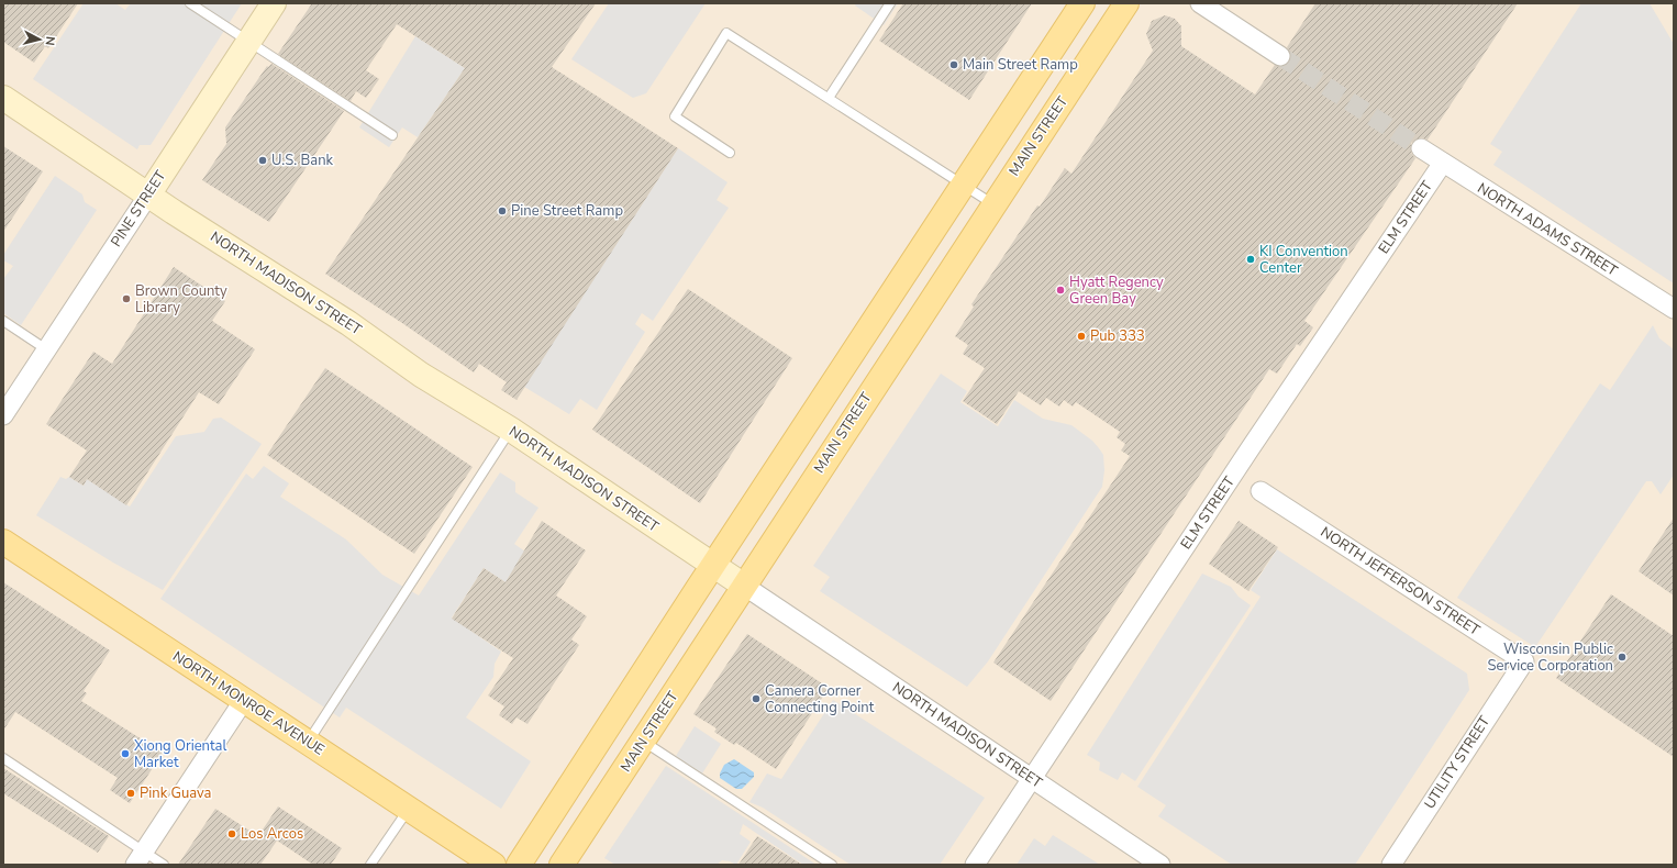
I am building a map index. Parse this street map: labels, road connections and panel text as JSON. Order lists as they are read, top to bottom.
{
  "streets": {
    "main road": [
      "MAIN STREET",
      "PINE STREET",
      "NORTH MADISON STREET",
      "NORTH MONROE AVENUE"
    ],
    "street": [
      "ELM STREET",
      "NORTH ADAMS STREET",
      "NORTH JEFFERSON STREET",
      "UTILITY STREET"
    ]
  },
  "crossings": [
    ["MAIN STREET", "NORTH MADISON STREET"],
    ["PINE STREET", "NORTH MADISON STREET"],
    ["ELM STREET", "NORTH ADAMS STREET"],
    ["ELM STREET", "NORTH MADISON STREET"],
    ["NORTH JEFFERSON STREET", "UTILITY STREET"]
  ],
  "places": [
    "Main Street Ramp",
    "U.S. Bank",
    "Pine Street Ramp",
    "KI Convention Center",
    "Hyatt Regency Green Bay",
    "Brown County Library",
    "Pub 333",
    "Wisconsin Public Service Corporation",
    "Camera Corner Connecting Point",
    "Xiong Oriental Market",
    "Pink Guava",
    "Los Arcos"
  ],
  "north": "right"
}
